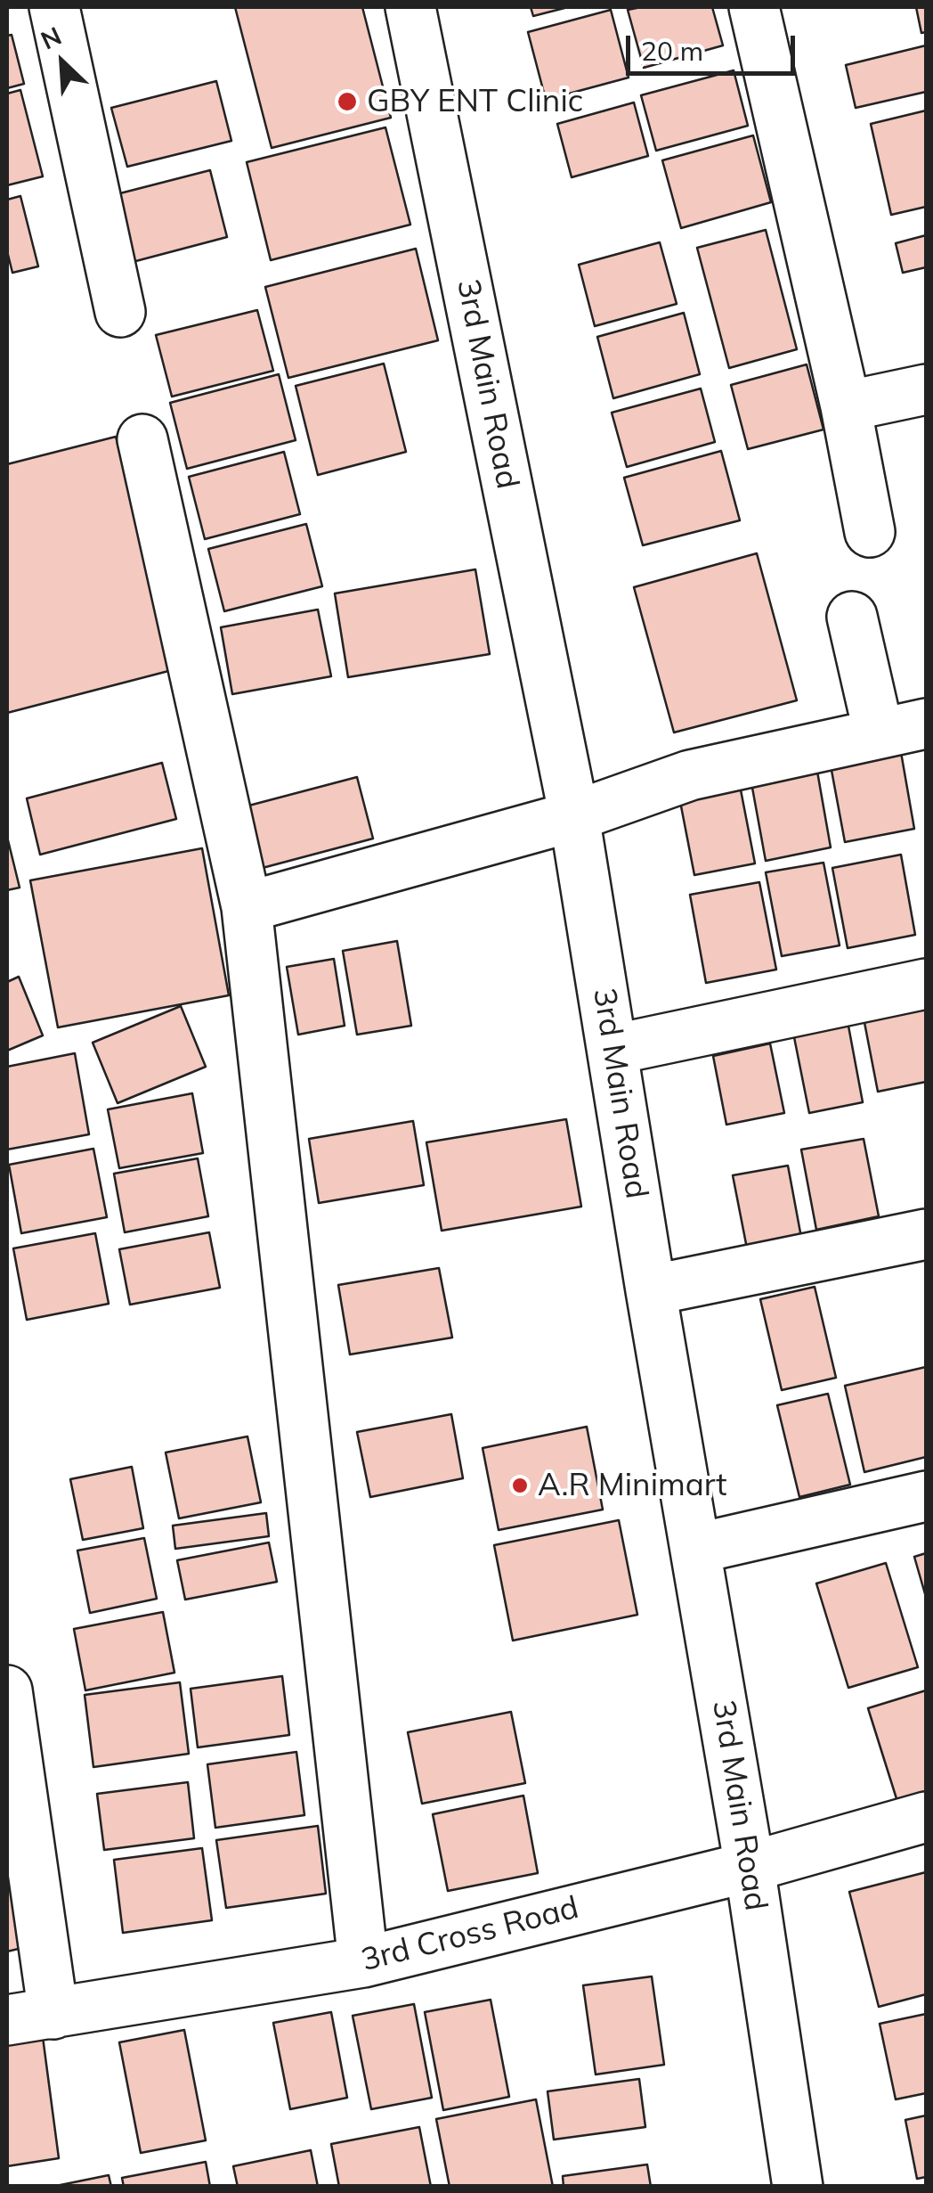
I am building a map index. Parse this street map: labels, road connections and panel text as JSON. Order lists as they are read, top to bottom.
{
  "streets": {
    "street": ["3rd Main Road", "3rd Cross Road"]
  },
  "crossings": [
    ["3rd Main Road", "3rd Cross Road"]
  ],
  "places": ["GBY ENT Clinic", "A.R Minimart"],
  "scale_bar": "20 m",
  "north": "top left"
}
